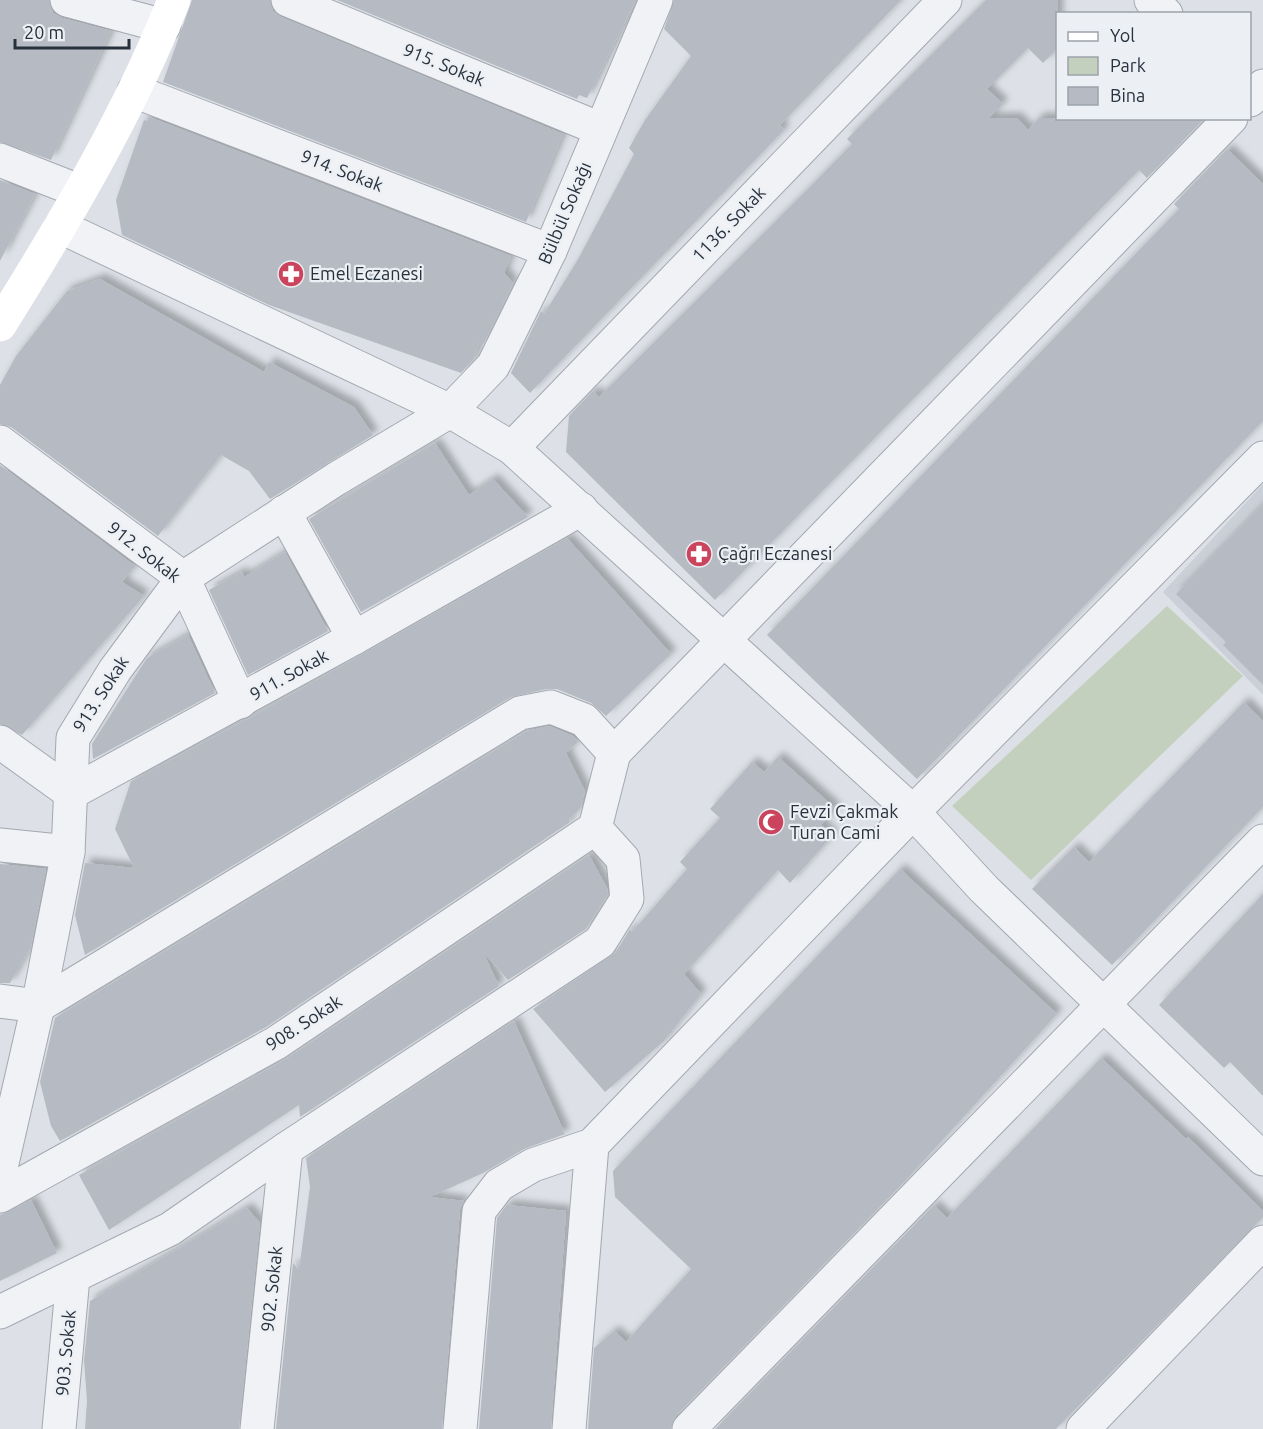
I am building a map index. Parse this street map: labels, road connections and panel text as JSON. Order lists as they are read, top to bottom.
{
  "streets": {
    "street": [
      "915. Sokak",
      "914. Sokak",
      "Bülbül Sokağı",
      "1136. Sokak",
      "912. Sokak",
      "911. Sokak",
      "913. Sokak",
      "908. Sokak",
      "902. Sokak",
      "903. Sokak"
    ]
  },
  "crossings": [
    ["915. Sokak", "Bülbül Sokağı"],
    ["914. Sokak", "Bülbül Sokağı"],
    ["Bülbül Sokağı", "913. Sokak"],
    ["912. Sokak", "911. Sokak"],
    ["912. Sokak", "913. Sokak"],
    ["911. Sokak", "913. Sokak"]
  ],
  "places": {
    "pharmacy": ["Emel Eczanesi", "Çağrı Eczanesi"],
    "mosque": ["Fevzi Çakmak Turan Cami"]
  },
  "legend": ["Yol", "Park", "Bina"],
  "scale_bar": "20 m"
}
